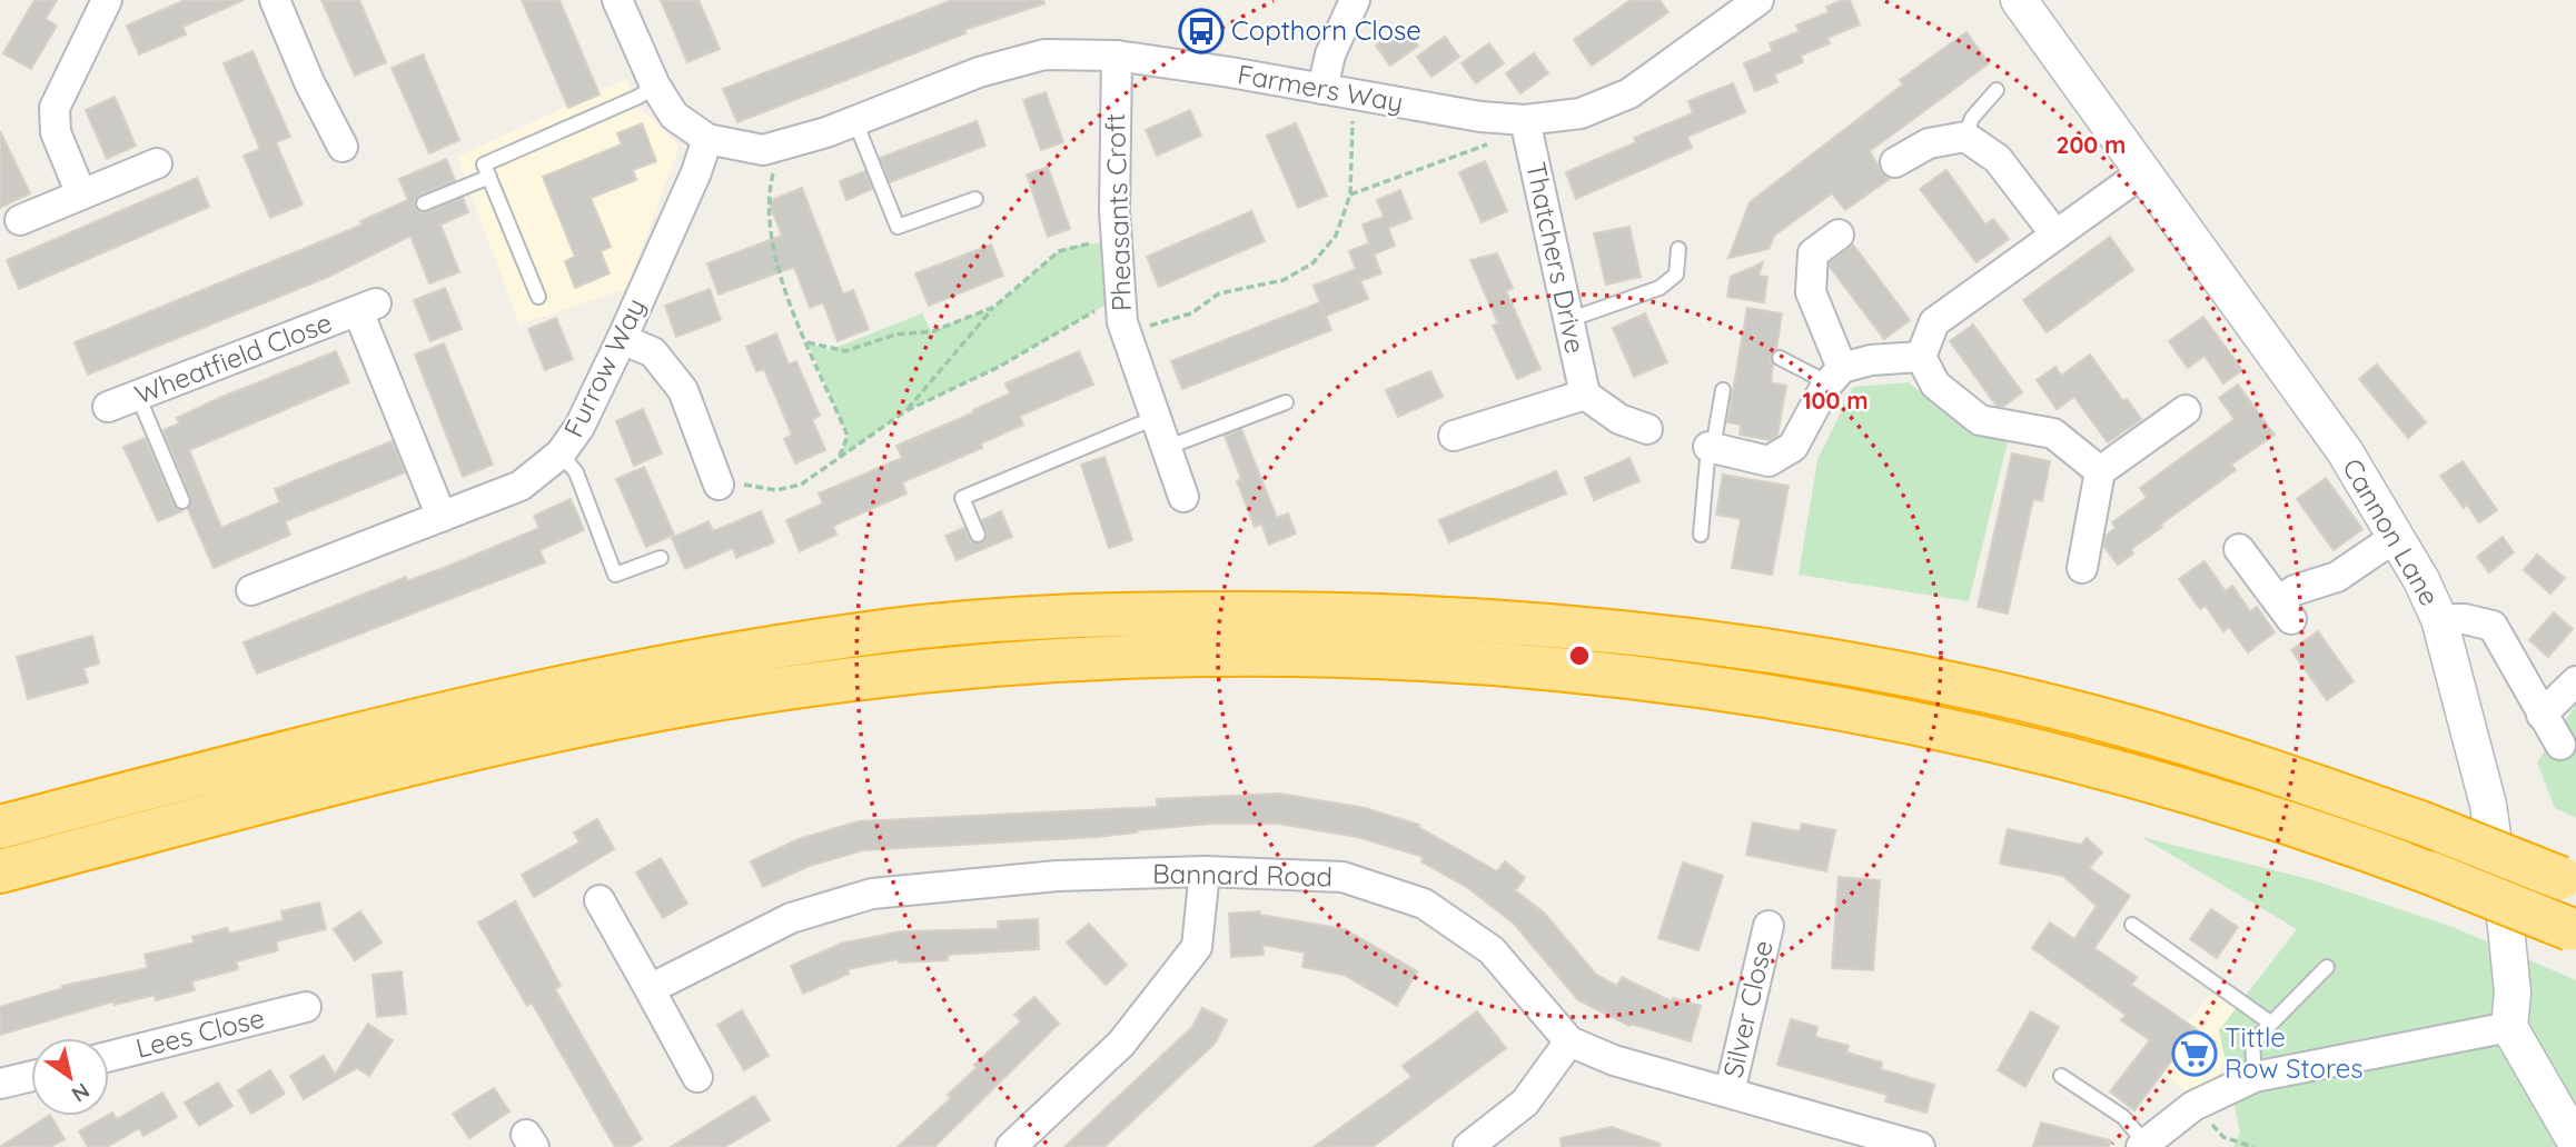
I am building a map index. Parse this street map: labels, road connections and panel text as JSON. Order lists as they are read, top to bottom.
{
  "streets": {
    "street": [
      "Farmers Way",
      "Pheasants Croft",
      "Thatchers Drive",
      "Wheatfield Close",
      "Furrow Way",
      "Cannon Lane",
      "Bannard Road",
      "Silver Close",
      "Lees Close"
    ]
  },
  "crossings": [
    ["Farmers Way", "Pheasants Croft"],
    ["Farmers Way", "Thatchers Drive"],
    ["Farmers Way", "Furrow Way"],
    ["Wheatfield Close", "Furrow Way"],
    ["Bannard Road", "Silver Close"]
  ],
  "places": {
    "bus stop": ["Copthorn Close"],
    "supermarket": ["Tittle Row Stores"]
  },
  "north": "bottom right",
  "rings": ["200 m", "100 m"]
}
